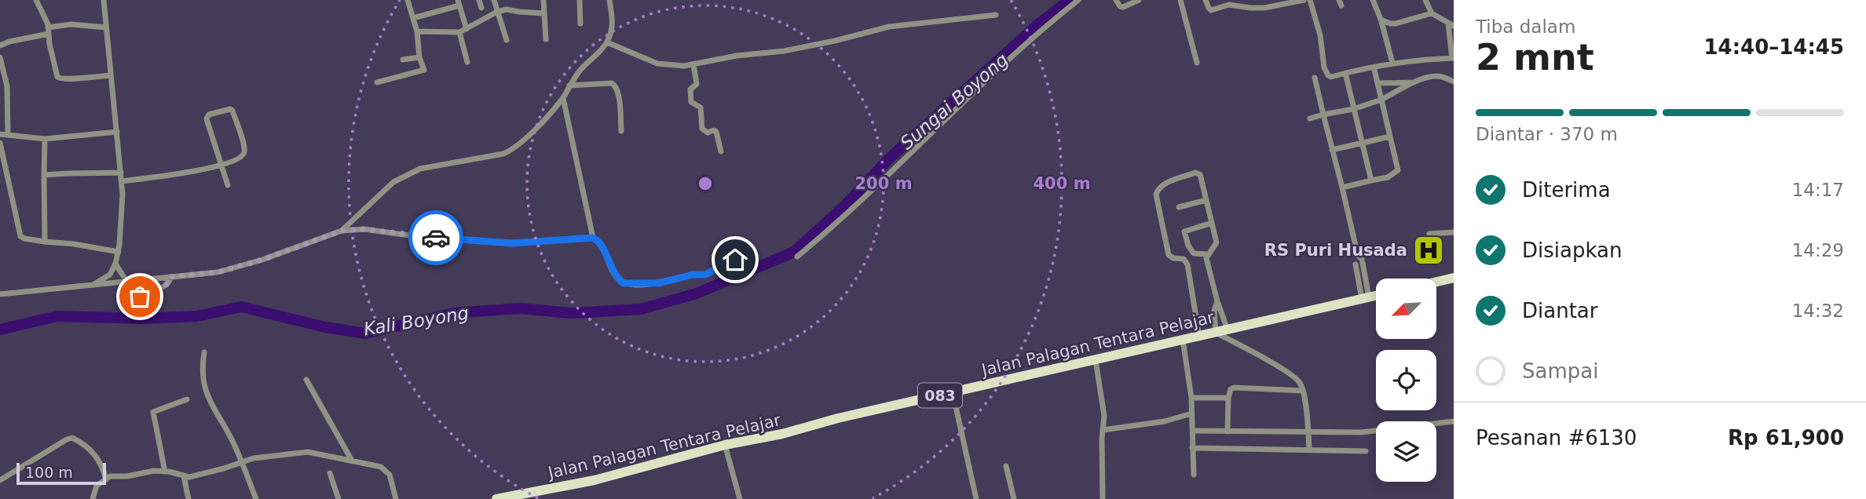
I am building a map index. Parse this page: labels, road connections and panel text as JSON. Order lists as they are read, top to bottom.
{
  "streets": {
    "main road": ["Jalan Palagan Tentara Pelajar", "083"]
  },
  "water": ["Sungai Boyong", "Kali Boyong"],
  "places": {
    "hospital": ["RS Puri Husada"]
  },
  "scale_bar": "100 m",
  "north": "bottom left",
  "page": {
    "heading": ["2 mnt", "Tiba dalam", "14:40–14:45"],
    "panel": ["Pesanan #6130", "Rp 61,900"],
    "bar": "Diantar · 370 m",
    "list": [
      ["Diterima", "14:17"],
      ["Disiapkan", "14:29"],
      ["Diantar", "14:32"],
      "Sampai"
    ],
    "scale": "100 m"
  },
  "rings": ["200 m", "400 m"]
}
